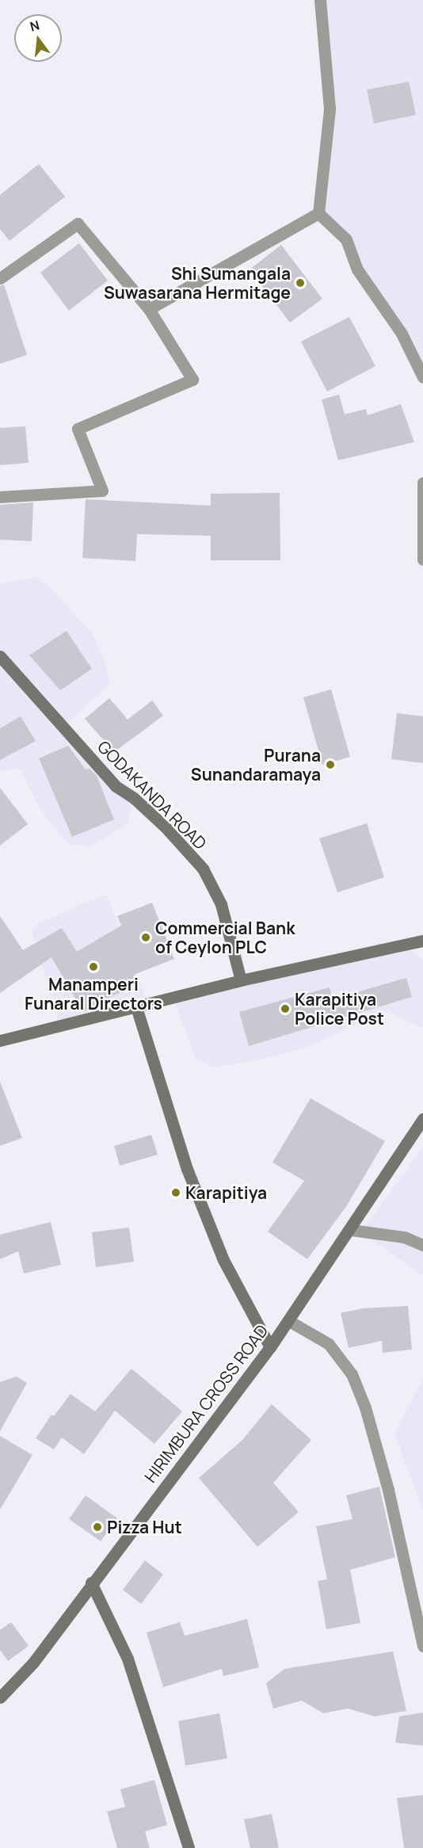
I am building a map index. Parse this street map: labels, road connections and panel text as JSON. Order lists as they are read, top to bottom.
{
  "streets": {
    "main road": ["GODAKANDA ROAD", "HIRIMBURA CROSS ROAD"]
  },
  "places": [
    "Shi Sumangala Suwasarana Hermitage",
    "Purana Sunandaramaya",
    "Commercial Bank of Ceylon PLC",
    "Manamperi Funaral Directors",
    "Karapitiya Police Post",
    "Karapitiya",
    "Pizza Hut"
  ],
  "north": "top"
}
